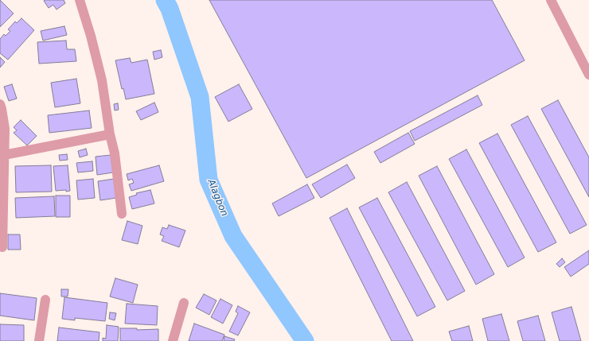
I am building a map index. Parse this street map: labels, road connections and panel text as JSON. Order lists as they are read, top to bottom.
{
  "water": ["Alagbon"]
}
